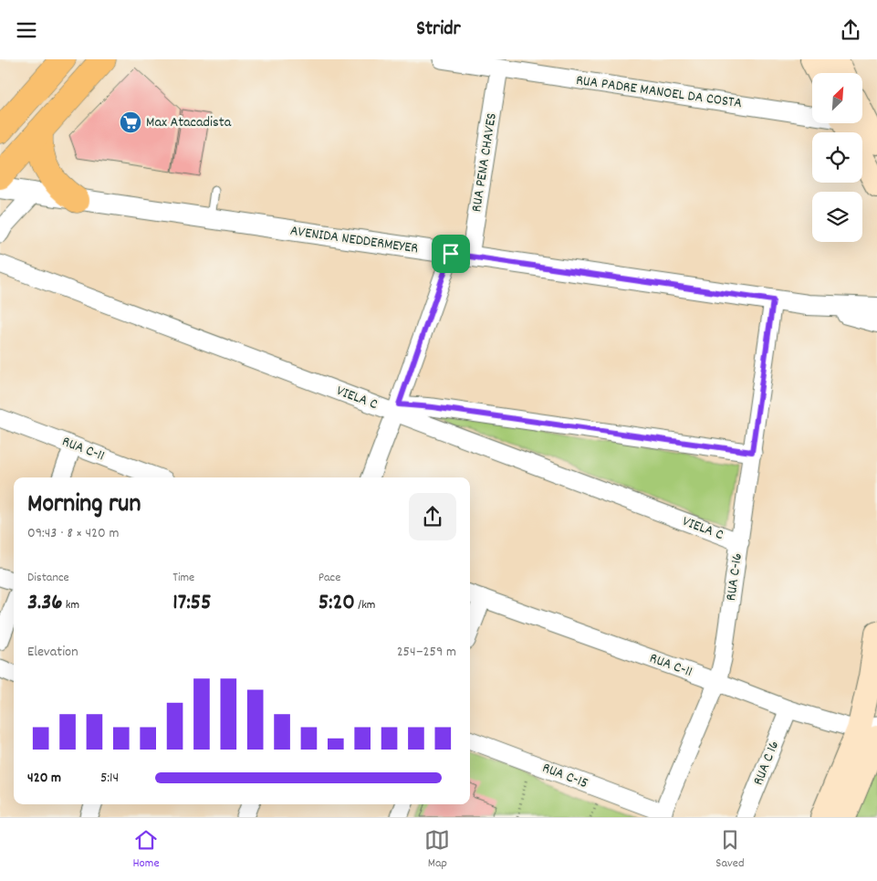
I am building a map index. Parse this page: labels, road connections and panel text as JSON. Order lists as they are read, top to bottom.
{
  "streets": {
    "street": [
      "RUA PADRE MANOEL DA COSTA",
      "RUA PENA CHAVES",
      "AVENIDA NEDDERMEYER",
      "VIELA C",
      "RUA C-11",
      "RUA C-16",
      "RUA C 16",
      "RUA C-15"
    ]
  },
  "crossings": [
    ["RUA PADRE MANOEL DA COSTA", "RUA PENA CHAVES"],
    ["RUA PENA CHAVES", "AVENIDA NEDDERMEYER"],
    ["RUA PENA CHAVES", "VIELA C"],
    ["AVENIDA NEDDERMEYER", "RUA C-16"],
    ["VIELA C", "RUA C-16"],
    ["RUA C-11", "RUA C-16"],
    ["RUA C-11", "RUA C 16"],
    ["RUA C-16", "RUA C-15"]
  ],
  "places": {
    "supermarket": ["Max Atacadista"]
  },
  "north": "top right",
  "page": {
    "header": "Stridr",
    "heading": ["Morning run", "09:43 · 8 × 420 m"],
    "stats": [
      ["Distance", "3.36 km"],
      ["Time", "17:55"],
      ["Pace", "5:20 /km"]
    ],
    "chart": ["Elevation", "254–259 m"],
    "list": [
      {
        "name": "420 m",
        "note": "5:14"
      }
    ],
    "tabs": ["Home", "Map", "Saved"]
  }
}
